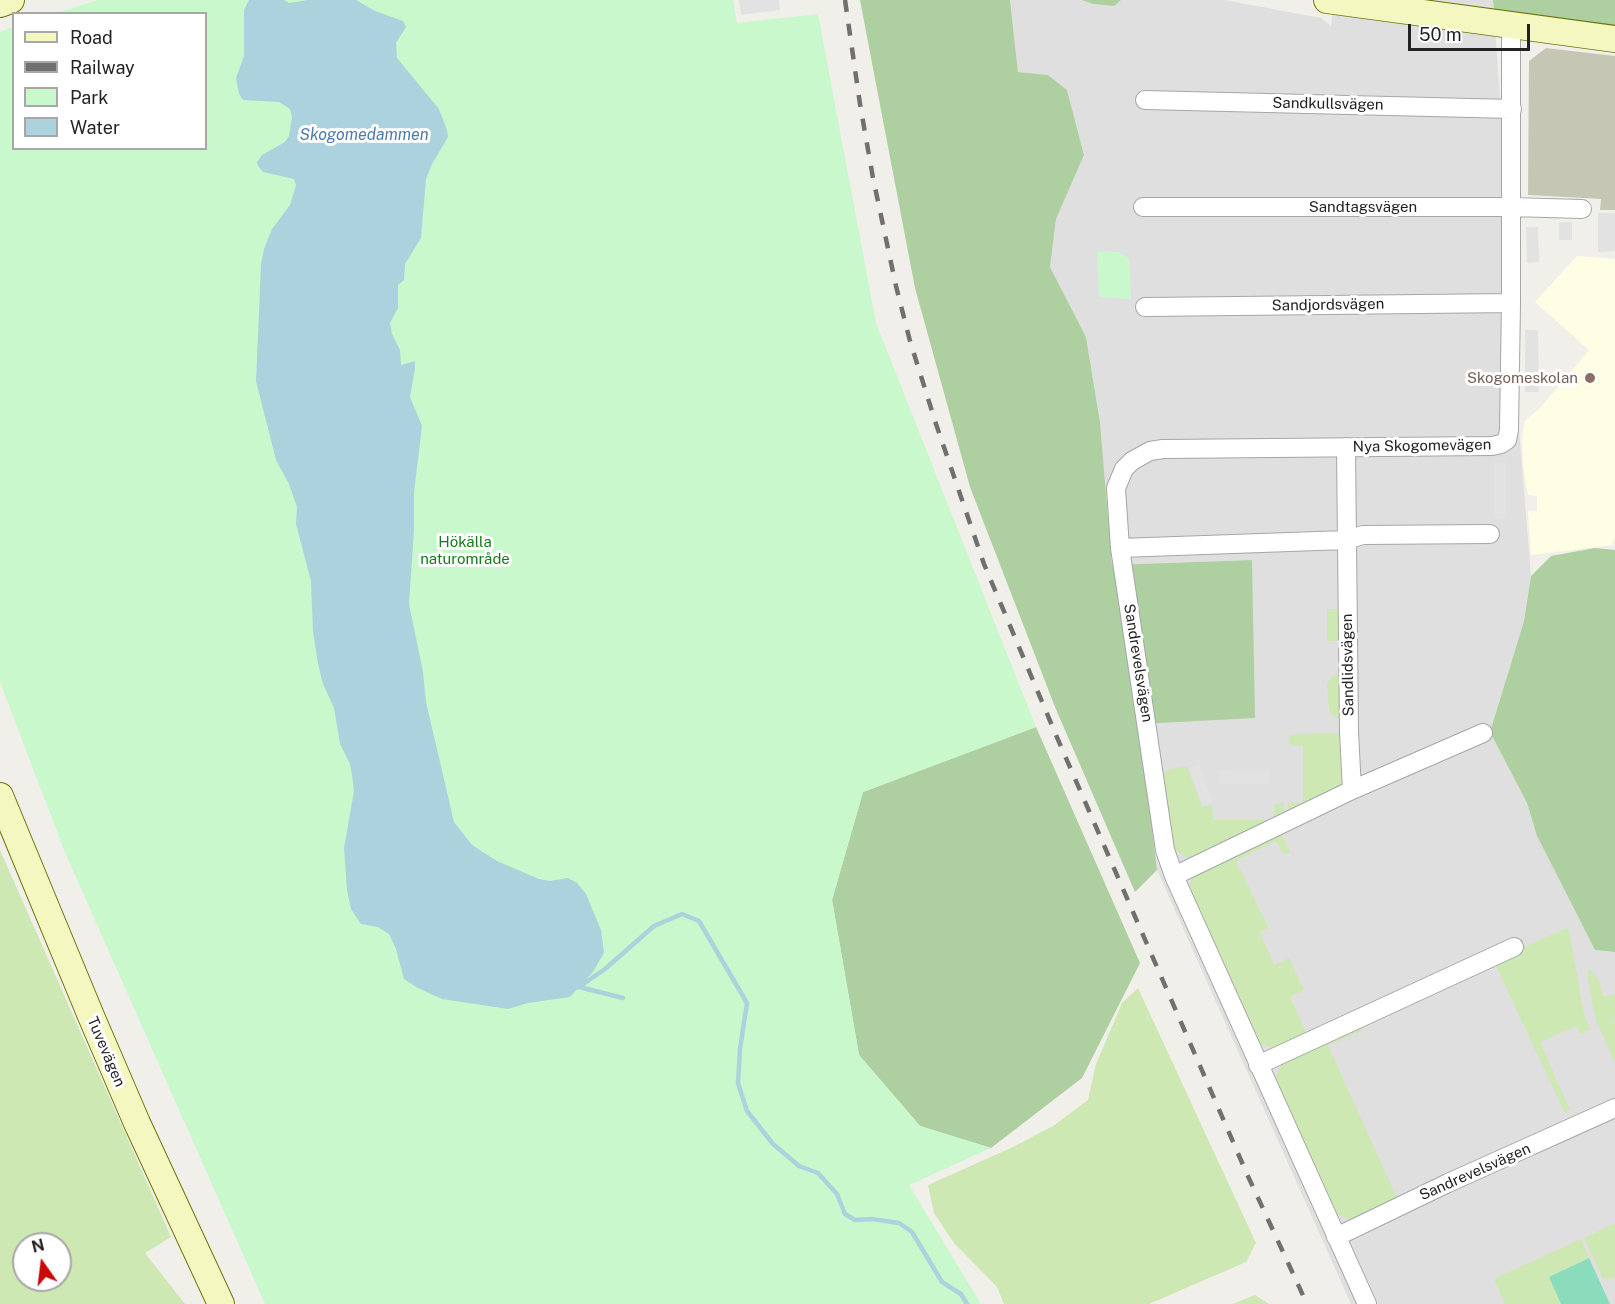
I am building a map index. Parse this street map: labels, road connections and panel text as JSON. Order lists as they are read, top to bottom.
{
  "streets": {
    "main road": ["Tuvevägen"],
    "street": [
      "Sandkullsvägen",
      "Sandtagsvägen",
      "Sandjordsvägen",
      "Nya Skogomevägen",
      "Sandrevelsvägen",
      "Sandlidsvägen"
    ]
  },
  "crossings": [
    ["Sandkullsvägen", "Nya Skogomevägen"],
    ["Sandtagsvägen", "Nya Skogomevägen"],
    ["Sandjordsvägen", "Nya Skogomevägen"],
    ["Nya Skogomevägen", "Sandrevelsvägen"],
    ["Nya Skogomevägen", "Sandlidsvägen"]
  ],
  "water": ["Skogomedammen"],
  "parks": ["Hökälla naturområde"],
  "places": ["Skogomeskolan"],
  "legend": [
    "Road",
    "Railway",
    "Park",
    "Water"
  ],
  "scale_bar": "50 m",
  "north": "top"
}
